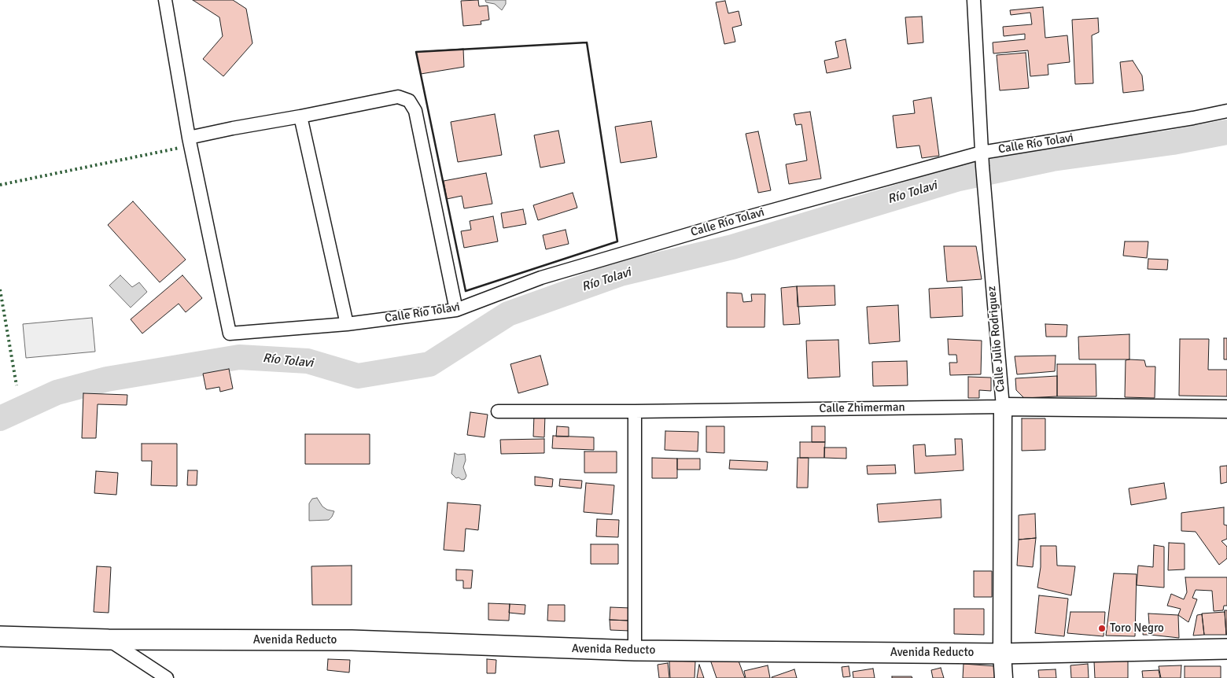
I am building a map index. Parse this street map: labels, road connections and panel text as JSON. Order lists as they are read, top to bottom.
{
  "streets": {
    "main road": ["Calle Julio Rodriguez", "Calle Zhimerman", "Avenida Reducto"],
    "street": ["Calle Río Tolavi"]
  },
  "crossings": [
    ["Calle Río Tolavi", "Calle Julio Rodriguez"],
    ["Calle Julio Rodriguez", "Calle Zhimerman"],
    ["Calle Julio Rodriguez", "Avenida Reducto"]
  ],
  "water": ["Río Tolavi"],
  "places": ["Toro Negro"]
}
